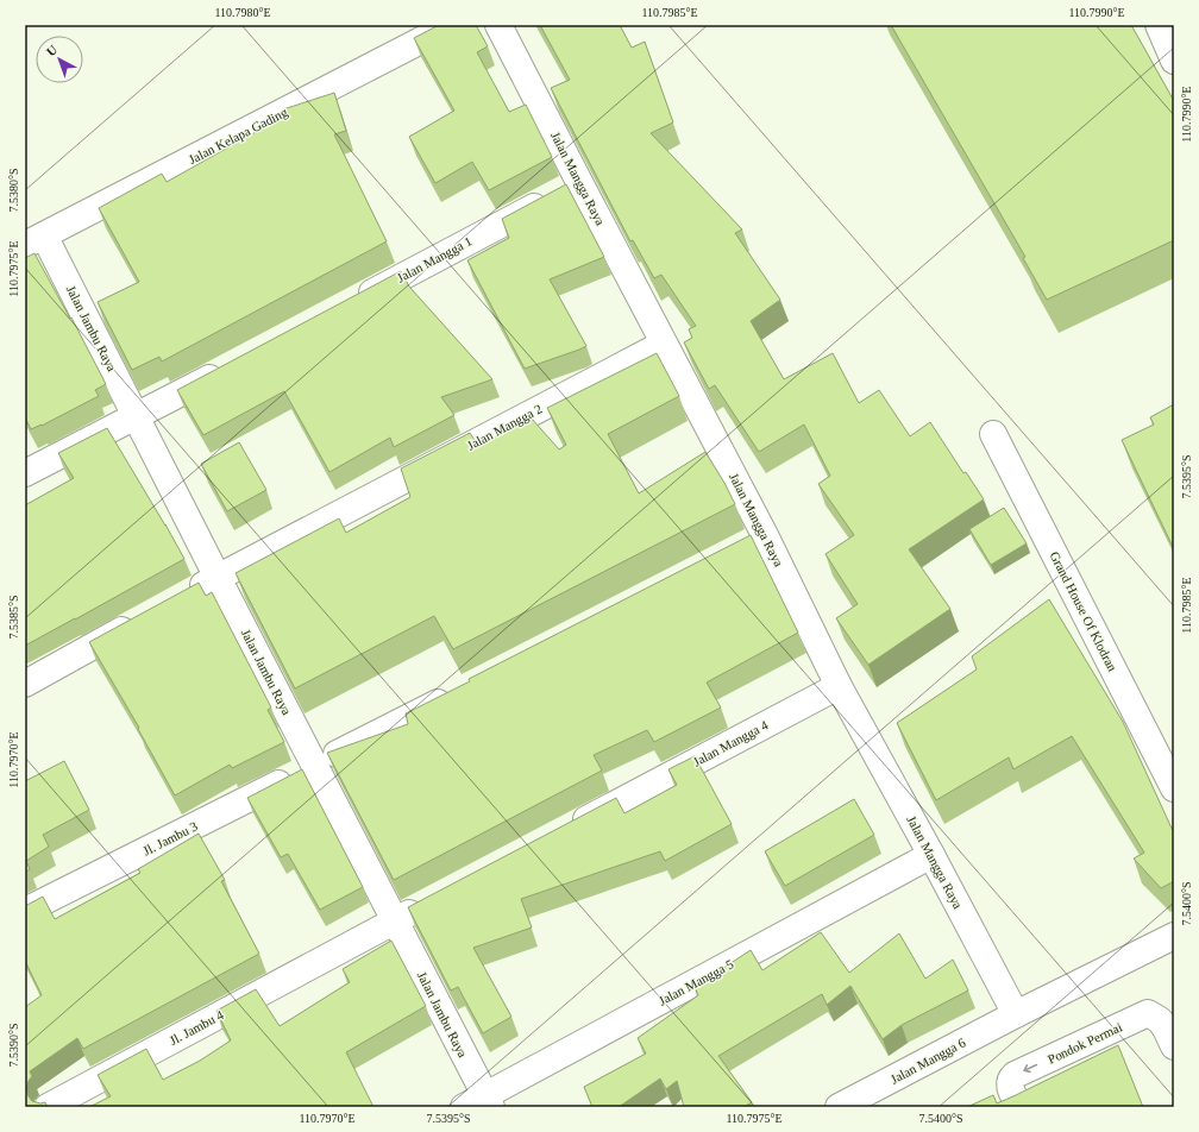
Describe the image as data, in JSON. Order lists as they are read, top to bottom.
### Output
{
  "streets": {
    "street": [
      "Jalan Kelapa Gading",
      "Jalan Mangga Raya",
      "Jalan Mangga 1",
      "Jalan Jambu Raya",
      "Jalan Mangga 2",
      "Grand House Of Klodran",
      "Jalan Mangga 4",
      "Jl. Jambu 3",
      "Jalan Mangga 5",
      "Jl. Jambu 4",
      "Pondok Permai",
      "Jalan Mangga 6"
    ]
  },
  "crossings": [
    ["Jalan Kelapa Gading", "Jalan Jambu Raya"],
    ["Jalan Mangga Raya", "Jalan Mangga 1"],
    ["Jalan Mangga Raya", "Jalan Mangga 2"],
    ["Jalan Mangga Raya", "Jalan Mangga 4"],
    ["Jalan Mangga Raya", "Jalan Mangga 5"],
    ["Jalan Mangga Raya", "Jalan Mangga 6"],
    ["Jalan Jambu Raya", "Jalan Mangga 2"],
    ["Jalan Jambu Raya", "Jl. Jambu 3"],
    ["Jalan Jambu Raya", "Jalan Mangga 5"],
    ["Jalan Jambu Raya", "Jl. Jambu 4"]
  ],
  "north": "top left",
  "coordinates": [
    "110.7980°E",
    "110.7985°E",
    "110.7990°E",
    "7.5380°S",
    "110.7975°E",
    "7.5395°S",
    "7.5385°S",
    "110.7970°E",
    "7.5400°S",
    "7.5390°S"
  ]
}
